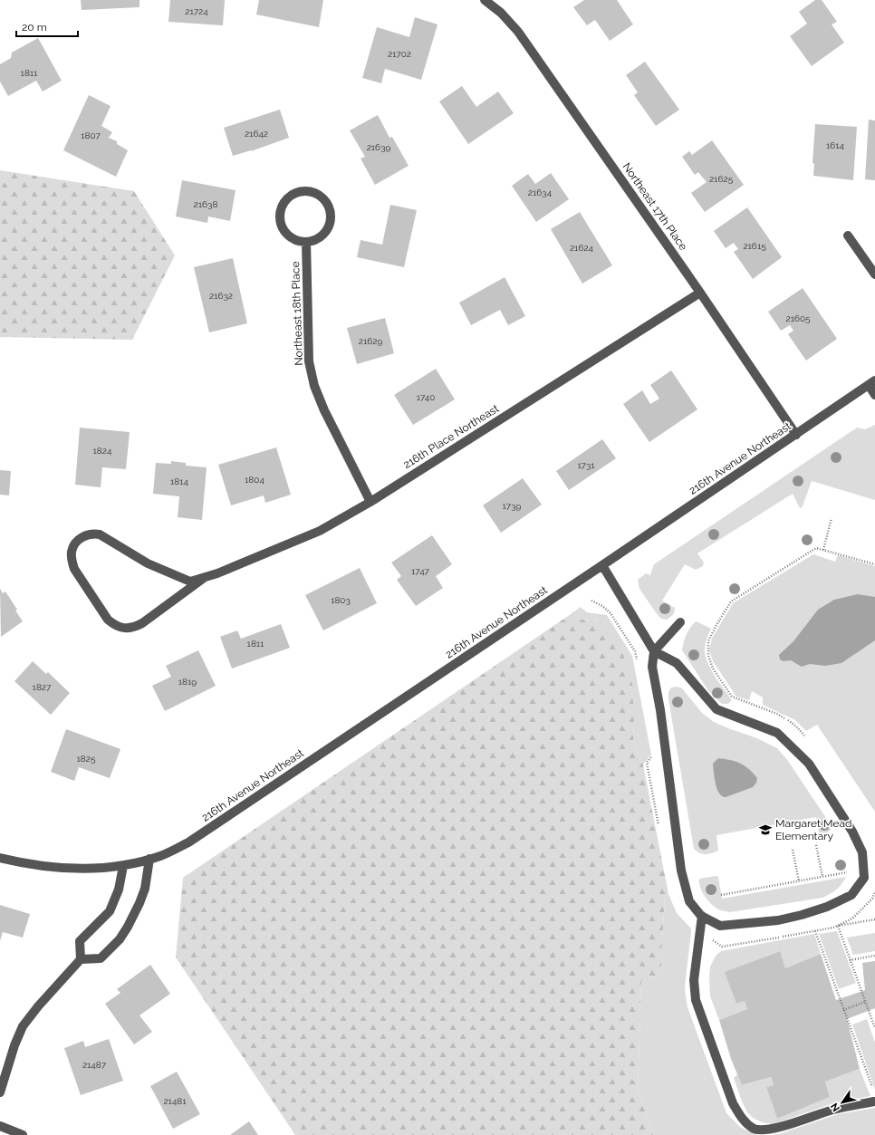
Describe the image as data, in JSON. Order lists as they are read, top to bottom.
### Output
{
  "streets": {
    "street": [
      "Northeast 17th Place",
      "Northeast 18th Place",
      "216th Place Northeast",
      "216th Avenue Northeast"
    ]
  },
  "crossings": [
    ["Northeast 17th Place", "216th Place Northeast"],
    ["Northeast 17th Place", "216th Avenue Northeast"],
    ["Northeast 18th Place", "216th Place Northeast"]
  ],
  "places": {
    "school or university": ["Margaret Mead Elementary"]
  },
  "house_numbers": [
    "21724",
    "21702",
    "1811",
    "21642",
    "1807",
    "1614",
    "21639",
    "21625",
    "21634",
    "21638",
    "21615",
    "21624",
    "21632",
    "21605",
    "21629",
    "1740",
    "1824",
    "1731",
    "1804",
    "1814",
    "1739",
    "1747",
    "1803",
    "1811",
    "1819",
    "1827",
    "1825",
    "21487",
    "21481"
  ],
  "scale_bar": "20 m",
  "north": "bottom left"
}
